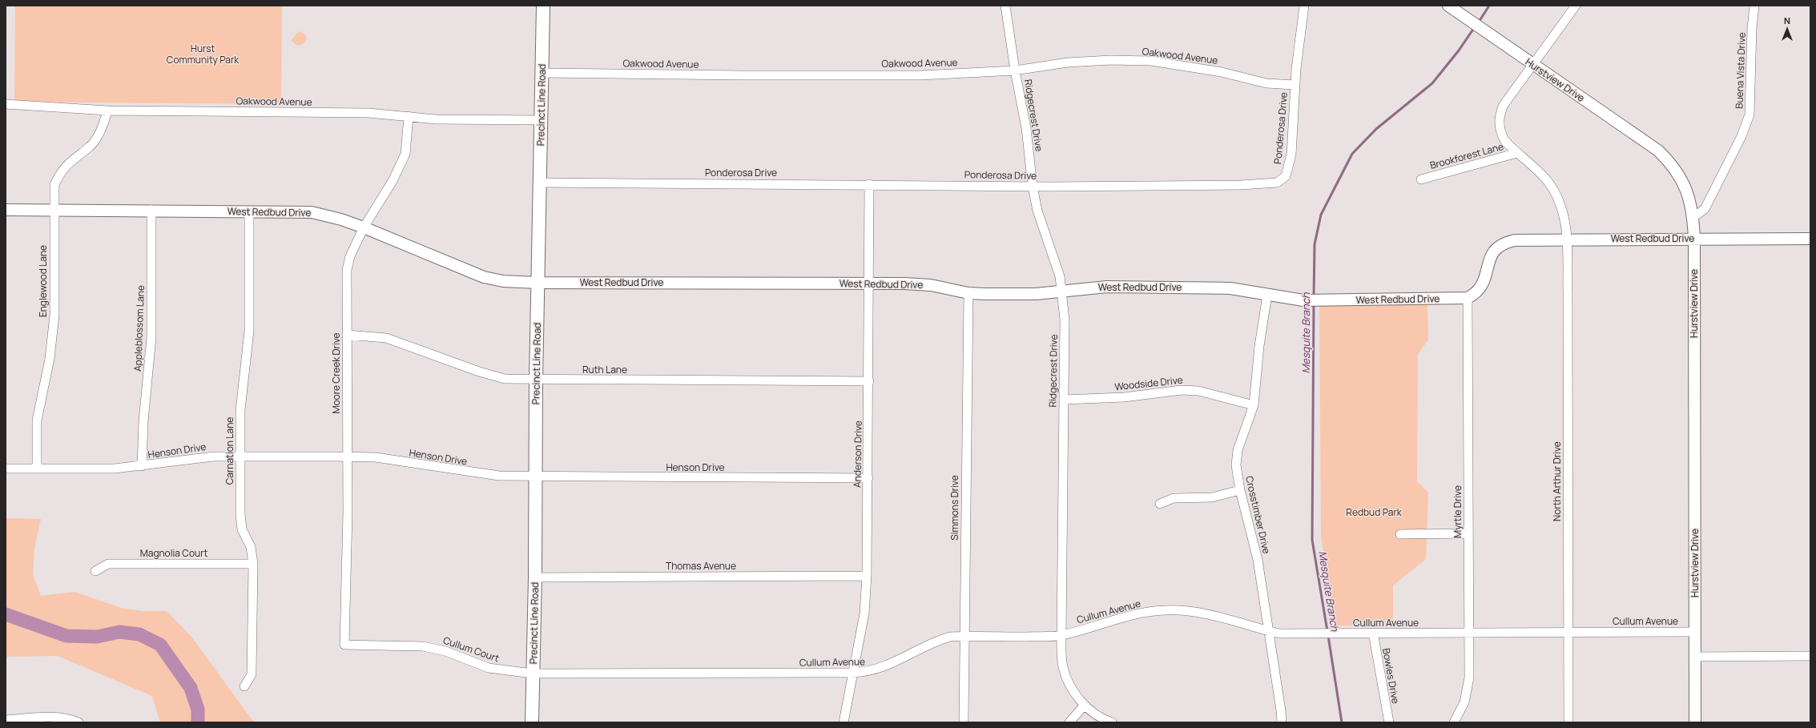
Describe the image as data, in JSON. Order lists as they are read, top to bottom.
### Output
{
  "streets": {
    "main road": ["Precinct Line Road"],
    "street": [
      "Oakwood Avenue",
      "Buena Vista Drive",
      "Hurstview Drive",
      "Ridgecrest Drive",
      "Ponderosa Drive",
      "Brookforest Lane",
      "West Redbud Drive",
      "Englewood Lane",
      "Appleblossom Lane",
      "Ruth Lane",
      "Moore Creek Drive",
      "Woodside Drive",
      "Henson Drive",
      "Carnation Lane",
      "Anderson Drive",
      "North Arthur Drive",
      "Simmons Drive",
      "Myrtle Drive",
      "Crosstimber Drive",
      "Magnolia Court",
      "Thomas Avenue",
      "Cullum Avenue",
      "Cullum Court",
      "Bowles Drive"
    ]
  },
  "crossings": [
    ["Oakwood Avenue", "Precinct Line Road"],
    ["Oakwood Avenue", "Ridgecrest Drive"],
    ["Oakwood Avenue", "Ponderosa Drive"],
    ["Oakwood Avenue", "Englewood Lane"],
    ["Oakwood Avenue", "Moore Creek Drive"],
    ["Buena Vista Drive", "Hurstview Drive"],
    ["Hurstview Drive", "West Redbud Drive"],
    ["Hurstview Drive", "North Arthur Drive"],
    ["Hurstview Drive", "Cullum Avenue"],
    ["Precinct Line Road", "Ponderosa Drive"],
    ["Precinct Line Road", "West Redbud Drive"],
    ["Precinct Line Road", "Ruth Lane"],
    ["Precinct Line Road", "Henson Drive"],
    ["Precinct Line Road", "Thomas Avenue"],
    ["Precinct Line Road", "Cullum Avenue"],
    ["Precinct Line Road", "Cullum Court"],
    ["Ridgecrest Drive", "Ponderosa Drive"],
    ["Ridgecrest Drive", "West Redbud Drive"],
    ["Ridgecrest Drive", "Woodside Drive"],
    ["Ridgecrest Drive", "Cullum Avenue"],
    ["Ponderosa Drive", "Anderson Drive"],
    ["Brookforest Lane", "North Arthur Drive"],
    ["West Redbud Drive", "Englewood Lane"],
    ["West Redbud Drive", "Appleblossom Lane"],
    ["West Redbud Drive", "Moore Creek Drive"],
    ["West Redbud Drive", "Carnation Lane"],
    ["West Redbud Drive", "Anderson Drive"],
    ["West Redbud Drive", "North Arthur Drive"],
    ["West Redbud Drive", "Simmons Drive"],
    ["West Redbud Drive", "Myrtle Drive"],
    ["West Redbud Drive", "Crosstimber Drive"],
    ["Englewood Lane", "Henson Drive"],
    ["Appleblossom Lane", "Henson Drive"],
    ["Ruth Lane", "Moore Creek Drive"],
    ["Ruth Lane", "Anderson Drive"],
    ["Moore Creek Drive", "Henson Drive"],
    ["Moore Creek Drive", "Cullum Court"],
    ["Woodside Drive", "Crosstimber Drive"],
    ["Henson Drive", "Carnation Lane"],
    ["Henson Drive", "Anderson Drive"],
    ["Carnation Lane", "Magnolia Court"],
    ["Anderson Drive", "Thomas Avenue"],
    ["Anderson Drive", "Cullum Avenue"],
    ["North Arthur Drive", "Cullum Avenue"],
    ["Simmons Drive", "Cullum Avenue"],
    ["Myrtle Drive", "Cullum Avenue"],
    ["Crosstimber Drive", "Cullum Avenue"],
    ["Cullum Avenue", "Cullum Court"],
    ["Cullum Avenue", "Bowles Drive"]
  ],
  "water": ["Mesquite Branch"],
  "parks": ["Hurst Community Park", "Redbud Park"],
  "north": "top"
}
